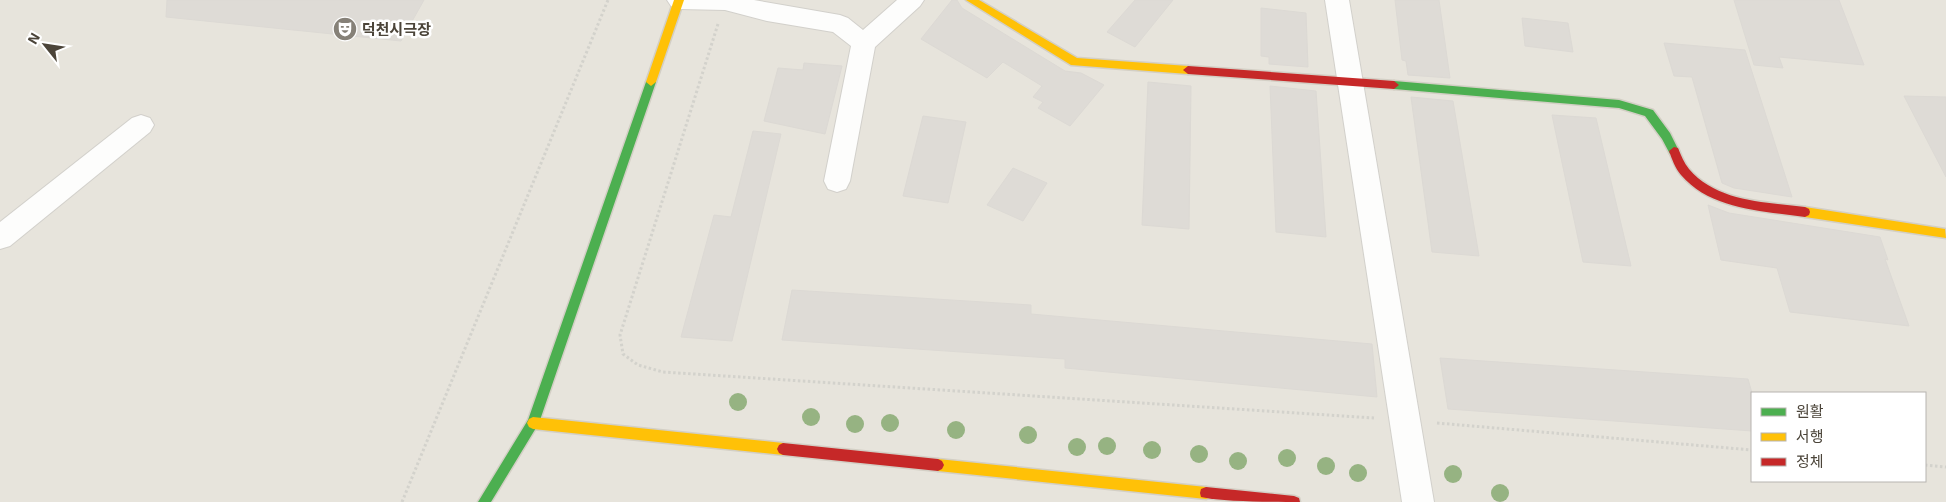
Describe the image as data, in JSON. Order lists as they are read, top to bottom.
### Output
{
  "places": {
    "theatre": ["덕천시극장"]
  },
  "legend": ["원활", "서행", "정체"],
  "north": "top left"
}
